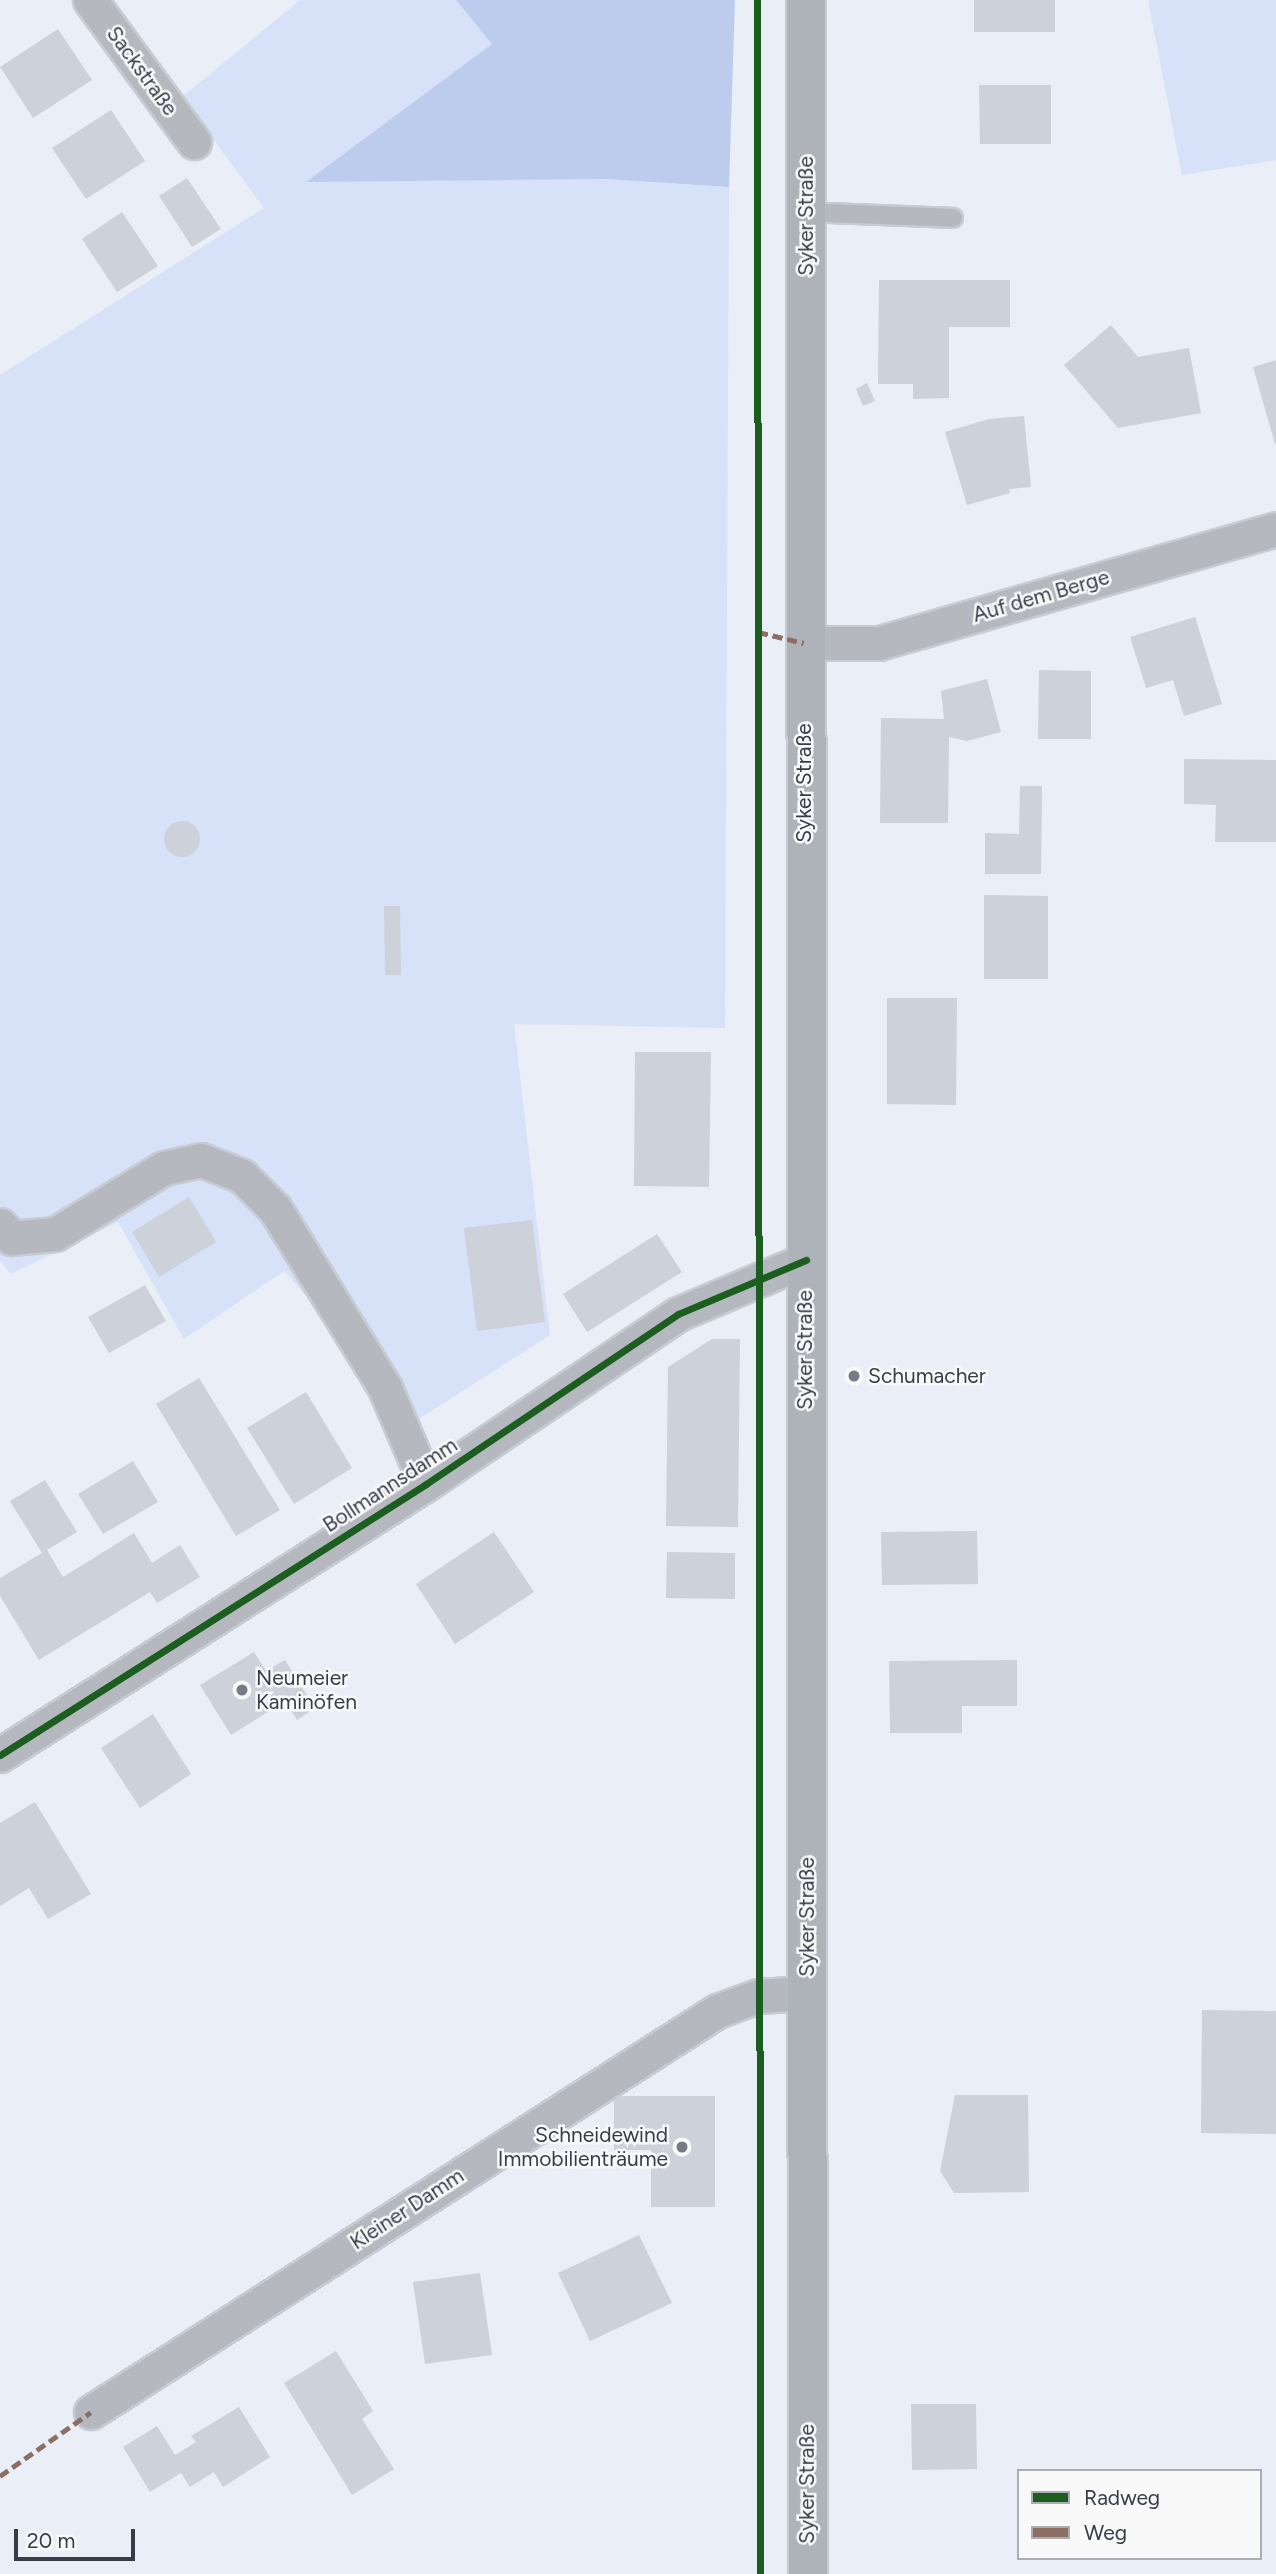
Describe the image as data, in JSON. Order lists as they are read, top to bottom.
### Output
{
  "streets": {
    "main road": ["Syker Straße"],
    "street": [
      "Sackstraße",
      "Auf dem Berge",
      "Bollmannsdamm",
      "Kleiner Damm"
    ]
  },
  "crossings": [
    ["Syker Straße", "Auf dem Berge"],
    ["Syker Straße", "Bollmannsdamm"],
    ["Syker Straße", "Kleiner Damm"]
  ],
  "places": ["Schumacher", "Neumeier Kaminöfen", "Schneidewind Immobilienträume"],
  "legend": ["Radweg", "Weg"],
  "scale_bar": "20 m"
}
